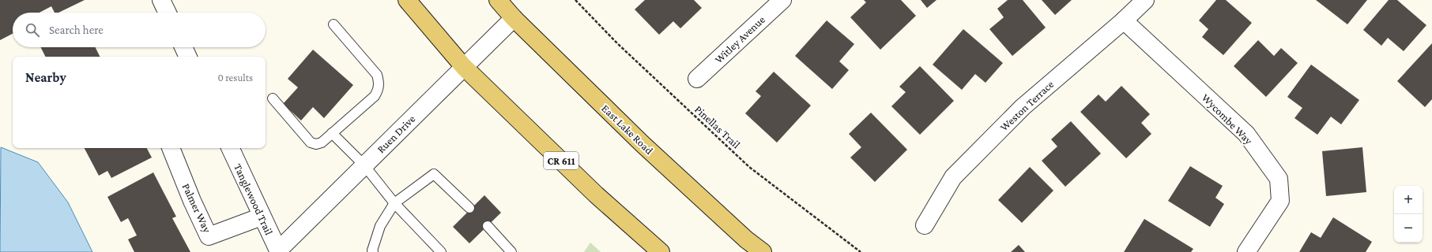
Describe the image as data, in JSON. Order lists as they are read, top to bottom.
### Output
{
  "streets": {
    "main road": ["East Lake Road", "CR 611"],
    "street": [
      "Witley Avenue",
      "Weston Terrace",
      "Wycombe Way",
      "Ruen Drive",
      "Tanglewood Trail",
      "Palmer Way"
    ],
    "path": ["Pinellas Trail"]
  },
  "crossings": [
    ["Weston Terrace", "Wycombe Way"],
    ["East Lake Road", "Ruen Drive"],
    ["Ruen Drive", "CR 611"],
    ["Ruen Drive", "Tanglewood Trail"],
    ["Tanglewood Trail", "Palmer Way"]
  ],
  "page": {
    "search": "Search here",
    "heading": ["Nearby", "0 results"],
    "map_buttons": ["+", "−"]
  }
}
